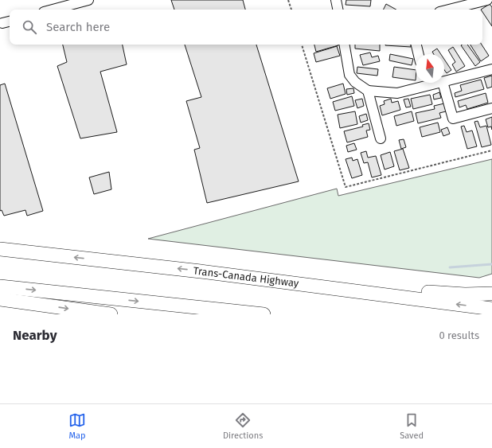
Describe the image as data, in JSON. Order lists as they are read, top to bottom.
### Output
{
  "streets": {
    "highway": ["Trans-Canada Highway"]
  },
  "north": "top",
  "page": {
    "search": "Search here",
    "heading": ["Nearby", "0 results"],
    "nav": ["Map", "Directions", "Saved"]
  }
}
